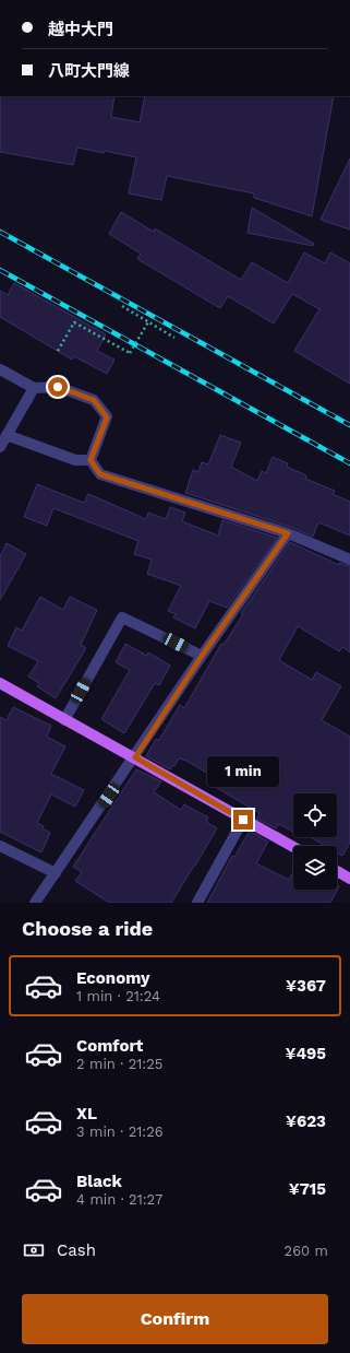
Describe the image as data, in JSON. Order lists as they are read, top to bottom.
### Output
{
  "page": {
    "banner": ["越中大門", "八町大門線"],
    "bubble": "1 min",
    "heading": "Choose a ride",
    "list": [
      {
        "name": "Economy",
        "note": "1 min · 21:24",
        "value": "¥367"
      },
      {
        "name": "Comfort",
        "note": "2 min · 21:25",
        "value": "¥495"
      },
      {
        "name": "XL",
        "note": "3 min · 21:26",
        "value": "¥623"
      },
      {
        "name": "Black",
        "note": "4 min · 21:27",
        "value": "¥715"
      }
    ],
    "pay": ["Cash", "260 m"],
    "buttons": "Confirm"
  }
}
